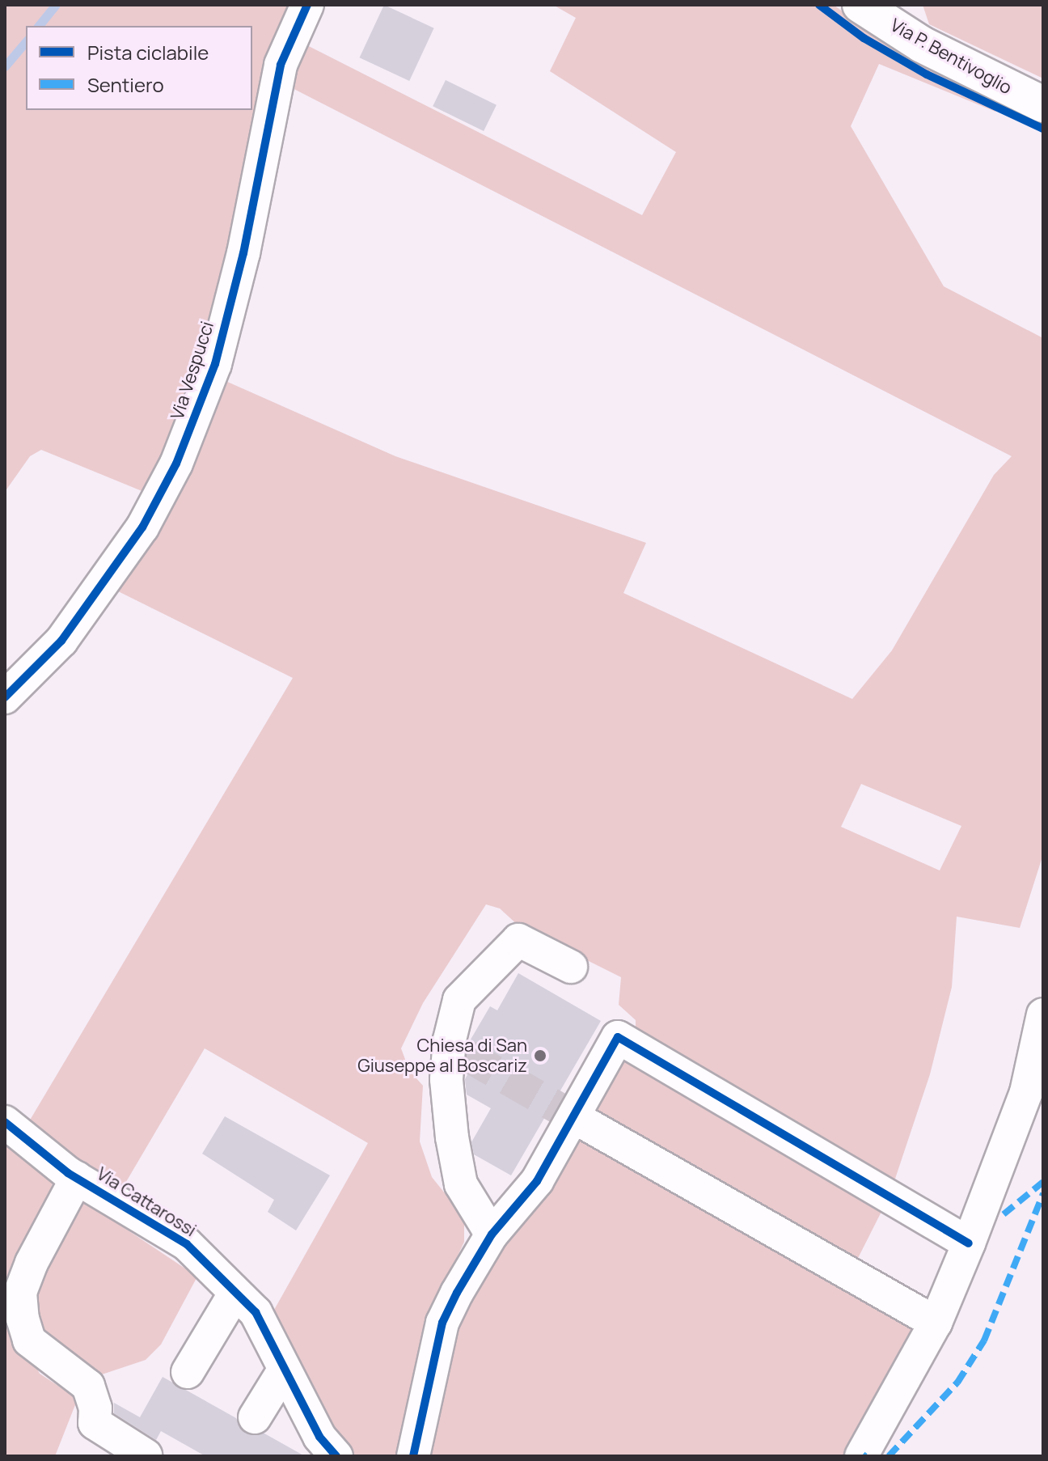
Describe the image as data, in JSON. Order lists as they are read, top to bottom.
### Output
{
  "streets": {
    "street": ["Via P. Bentivoglio", "Via Vespucci", "Via Cattarossi"]
  },
  "places": ["Chiesa di San Giuseppe al Boscariz"],
  "legend": ["Pista ciclabile", "Sentiero"]
}
